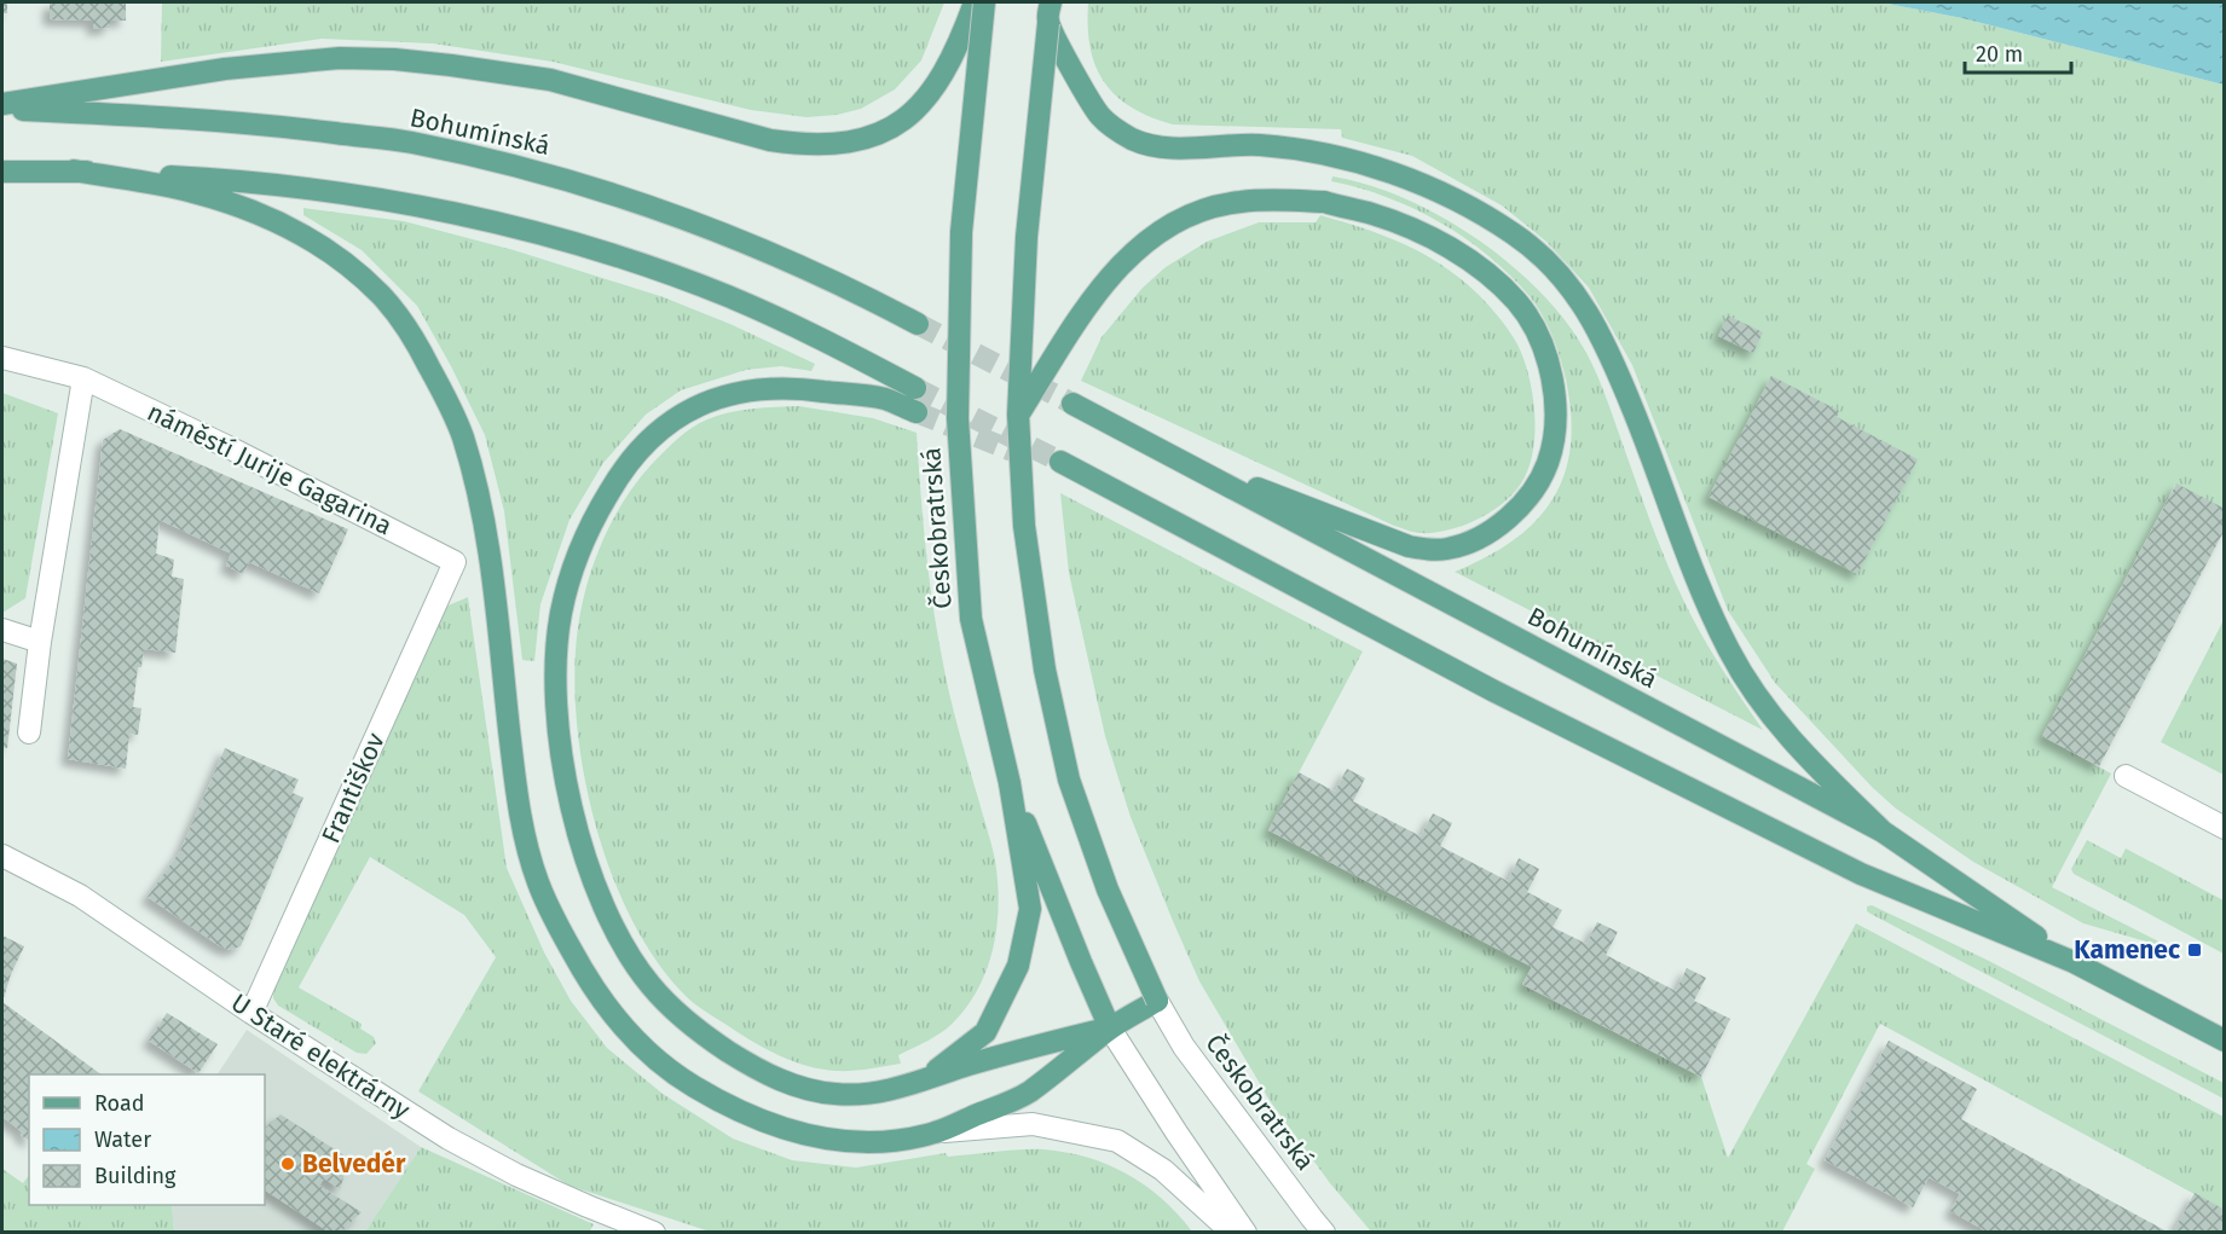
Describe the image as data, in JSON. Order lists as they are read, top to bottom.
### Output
{
  "streets": {
    "main road": ["Bohumínská", "Českobratrská"],
    "street": ["náměstí Jurije Gagarina", "Františkov", "U Staré elektrárny"]
  },
  "crossings": [
    ["náměstí Jurije Gagarina", "Františkov"],
    ["Františkov", "U Staré elektrárny"]
  ],
  "places": {
    "transit": ["Kamenec"],
    "other": ["Belvedér"]
  },
  "legend": ["Road", "Water", "Building"],
  "scale_bar": "20 m"
}
